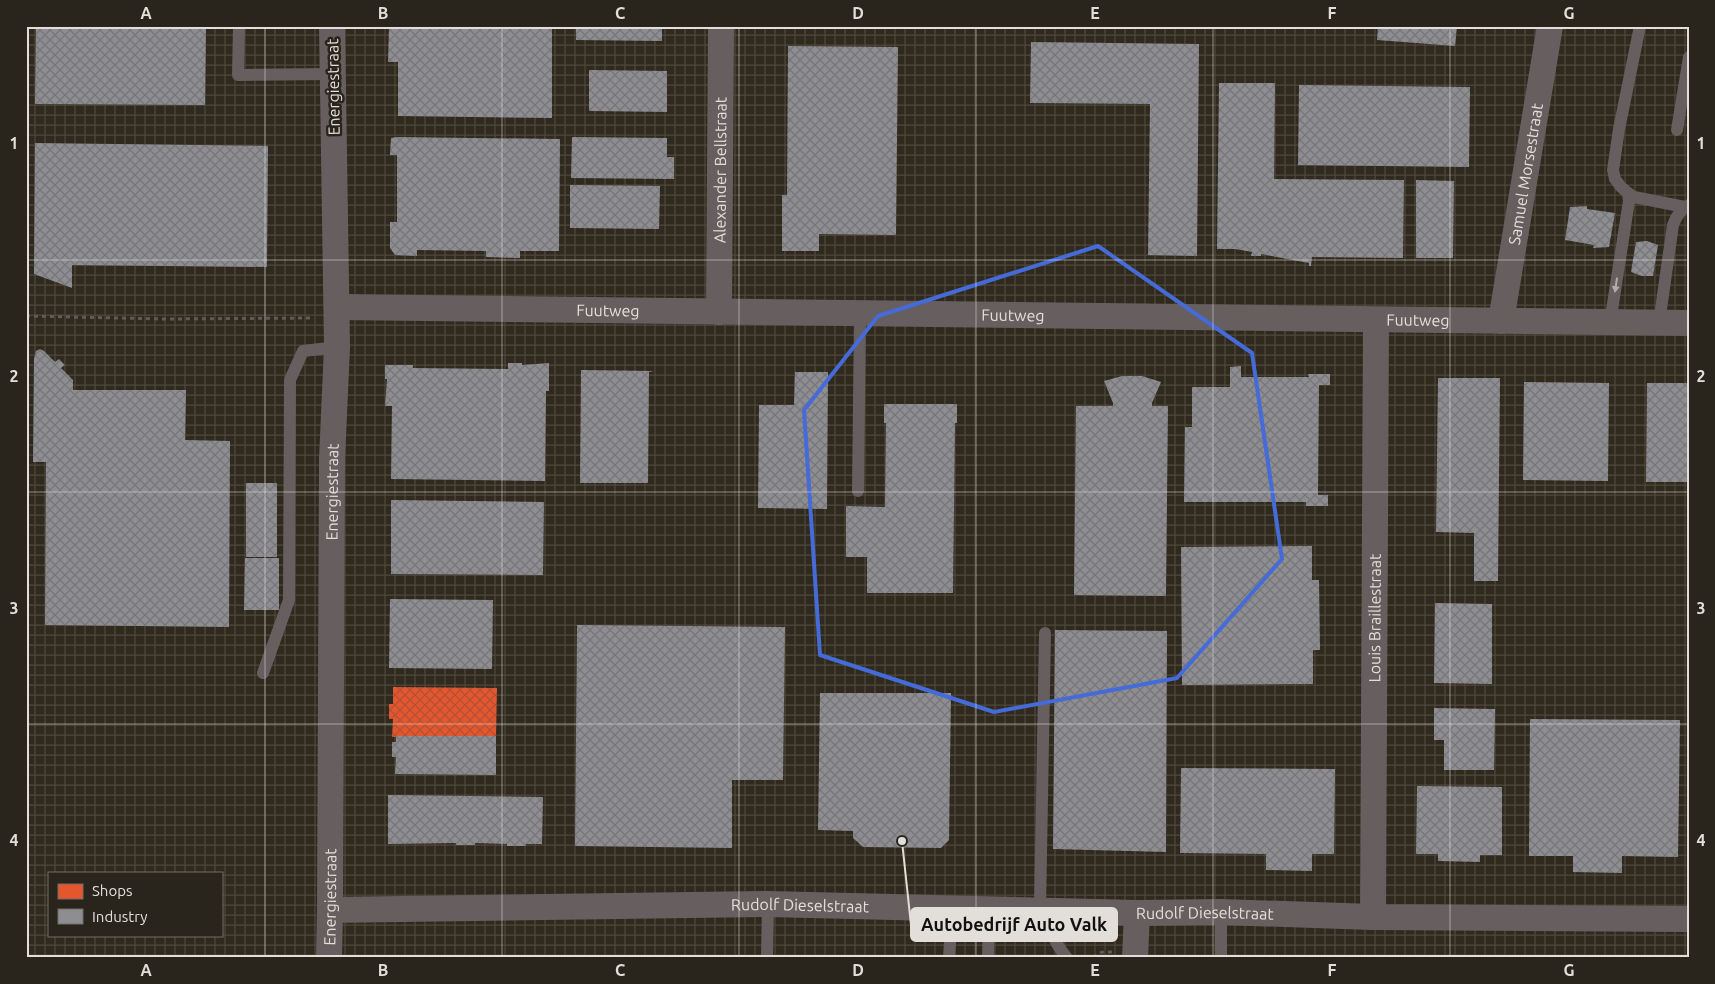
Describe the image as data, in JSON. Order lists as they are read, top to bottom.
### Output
{
  "streets": {
    "street": [
      "Energiestraat",
      "Alexander Bellstraat",
      "Samuel Morsestraat",
      "Fuutweg",
      "Louis Braillestraat",
      "Rudolf Dieselstraat"
    ]
  },
  "crossings": [
    ["Energiestraat", "Fuutweg"],
    ["Energiestraat", "Rudolf Dieselstraat"],
    ["Alexander Bellstraat", "Fuutweg"],
    ["Samuel Morsestraat", "Fuutweg"],
    ["Fuutweg", "Louis Braillestraat"],
    ["Louis Braillestraat", "Rudolf Dieselstraat"]
  ],
  "places": ["Autobedrijf Auto Valk"],
  "legend": ["Shops", "Industry"],
  "grid": {
    "columns": [
      "A",
      "B",
      "C",
      "D",
      "E",
      "F",
      "G"
    ],
    "rows": [
      "1",
      "2",
      "3",
      "4"
    ]
  }
}
